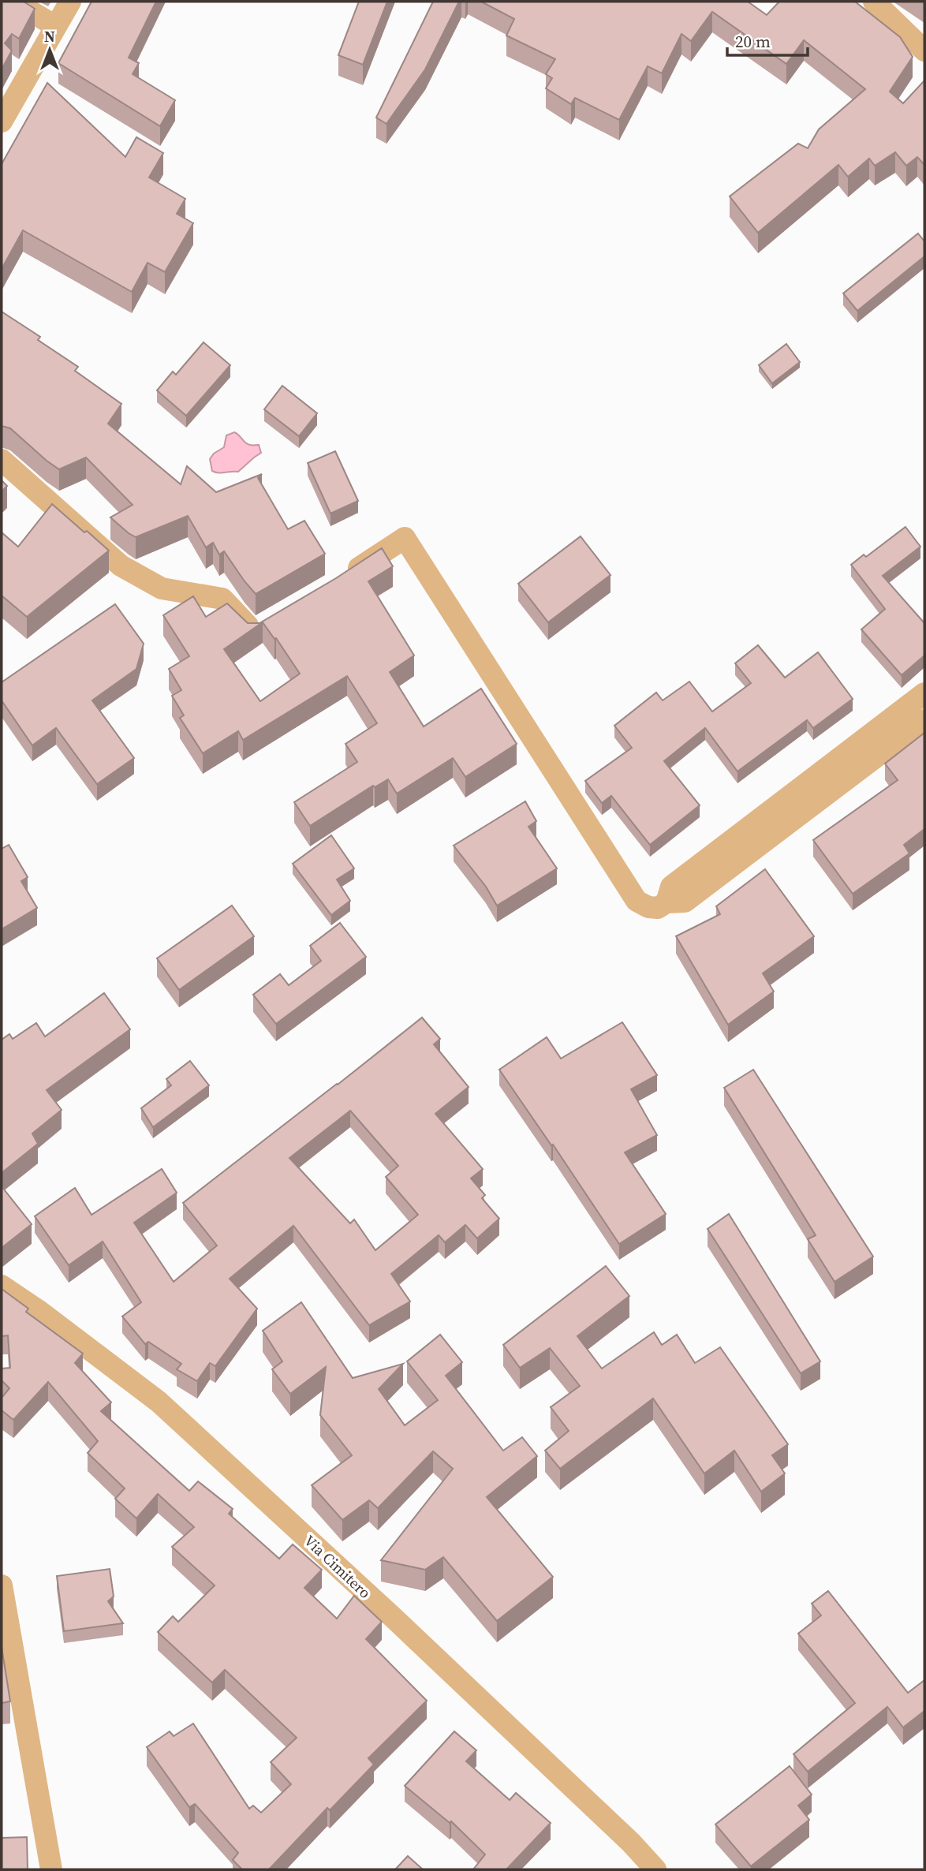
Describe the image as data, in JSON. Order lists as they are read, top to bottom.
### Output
{
  "streets": {
    "street": ["Via Cimitero"]
  },
  "scale_bar": "20 m",
  "north": "top"
}
